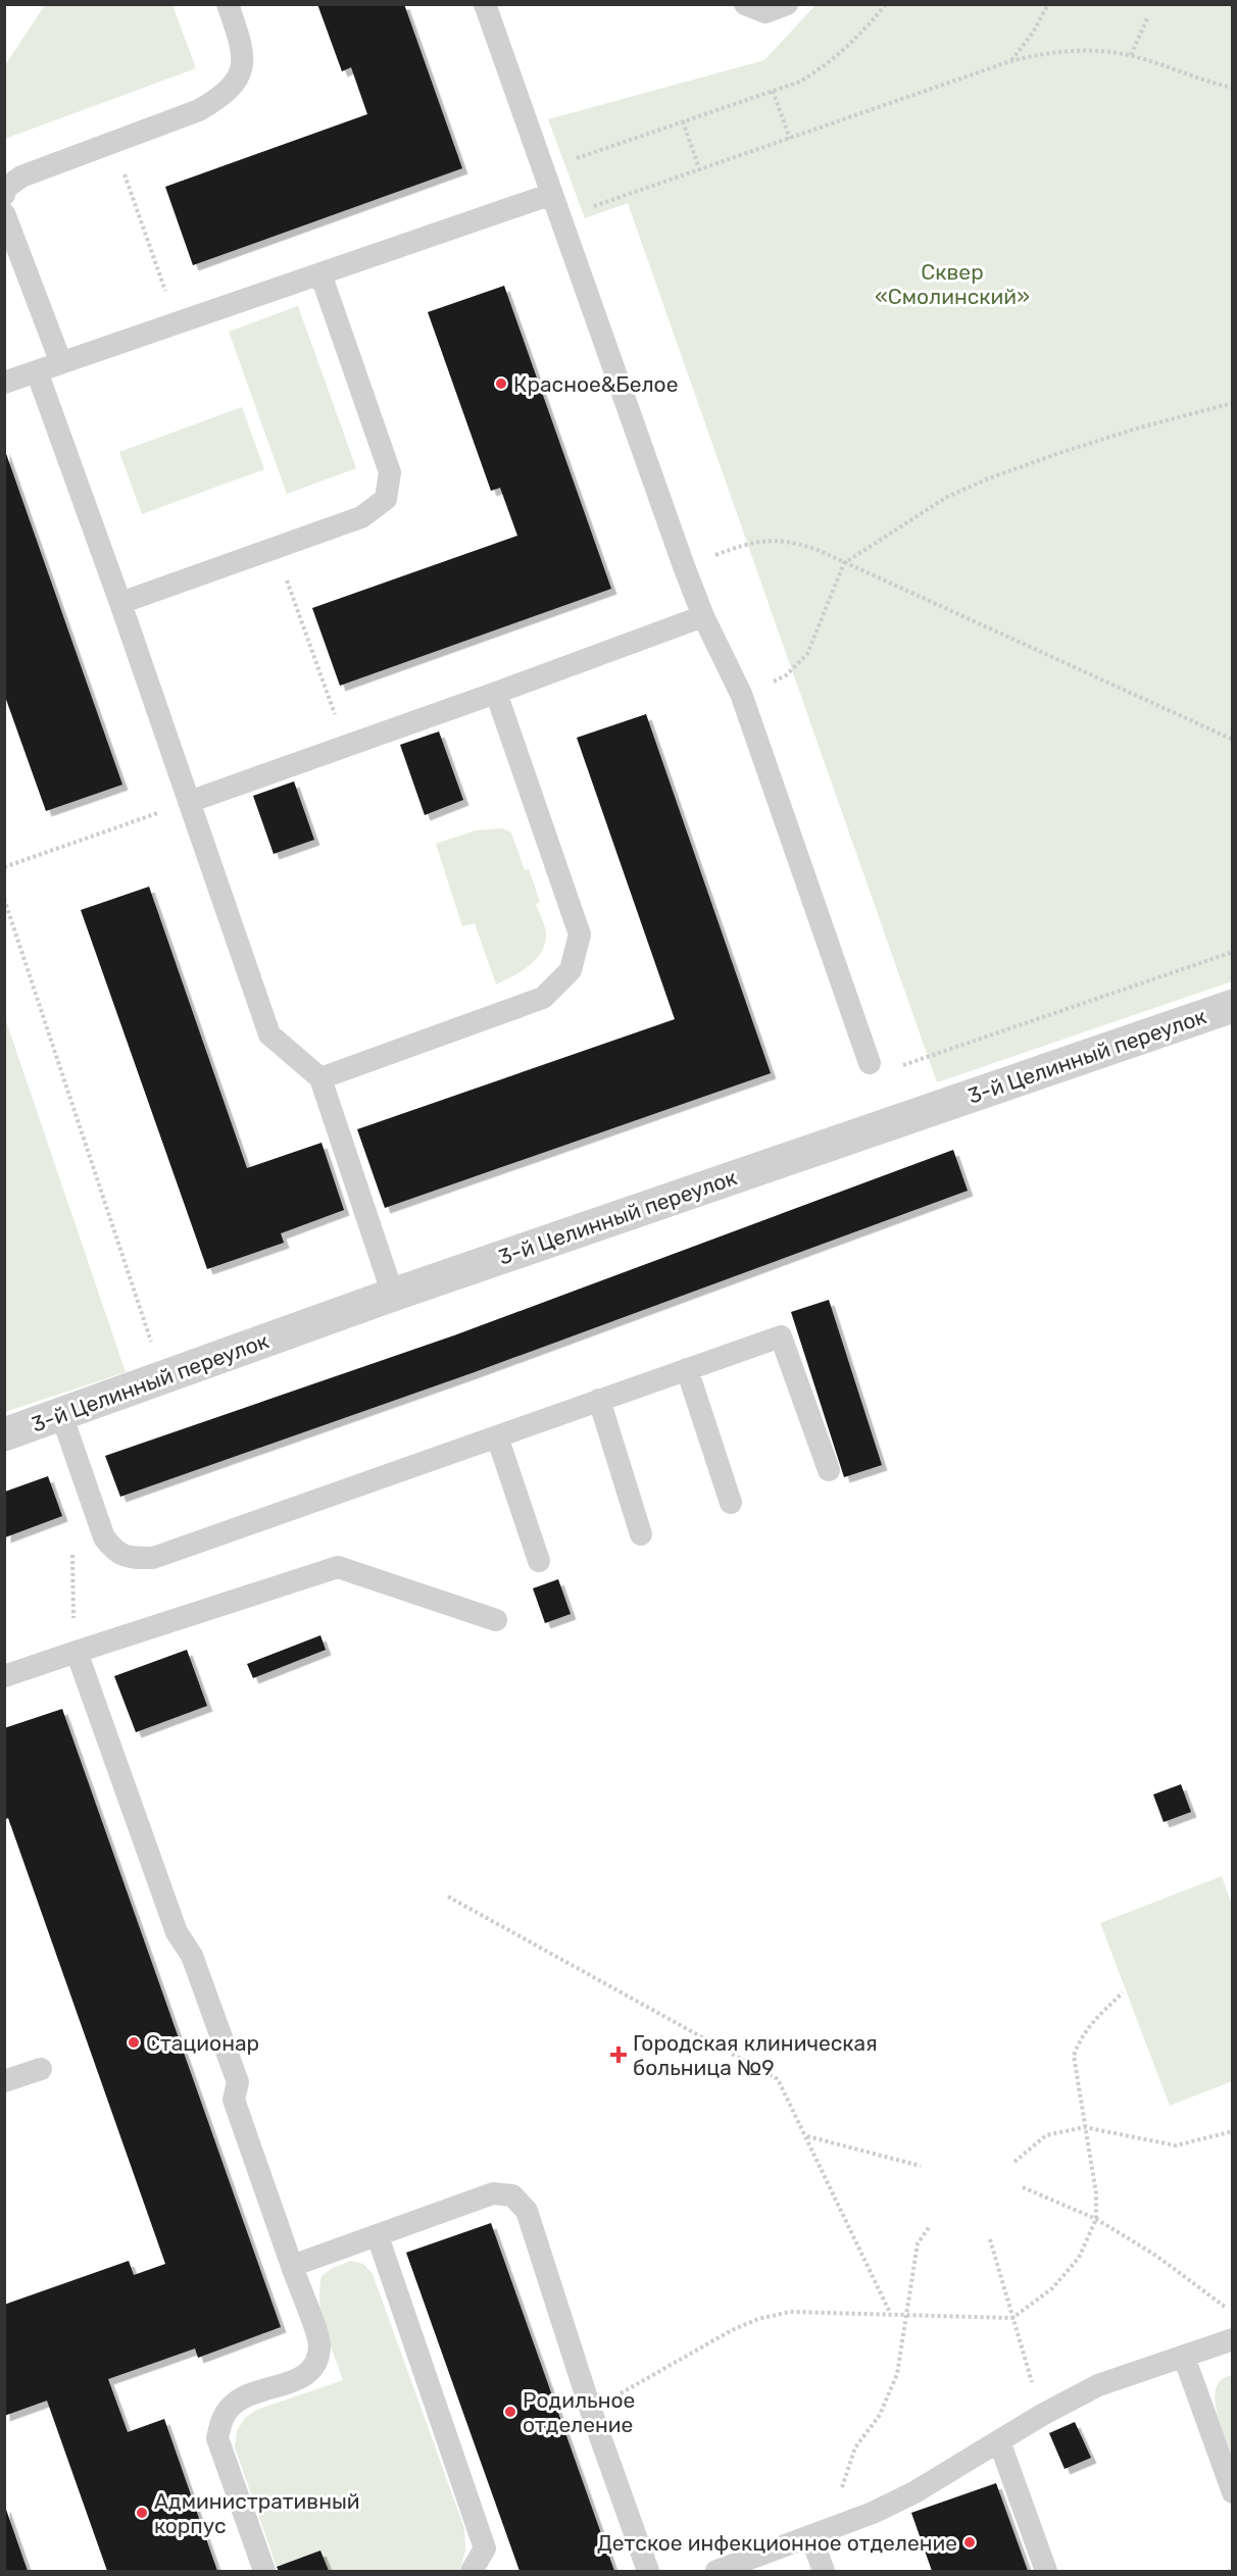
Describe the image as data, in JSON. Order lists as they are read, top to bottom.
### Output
{
  "streets": {
    "street": ["3-й Целинный переулок"]
  },
  "parks": ["Сквер «Смолинский»"],
  "places": {
    "other": [
      "Красное&Белое",
      "Стационар",
      "Родильное отделение",
      "Административный корпус",
      "Детское инфекционное отделение"
    ],
    "health": ["Городская клиническая больница №9"]
  }
}
